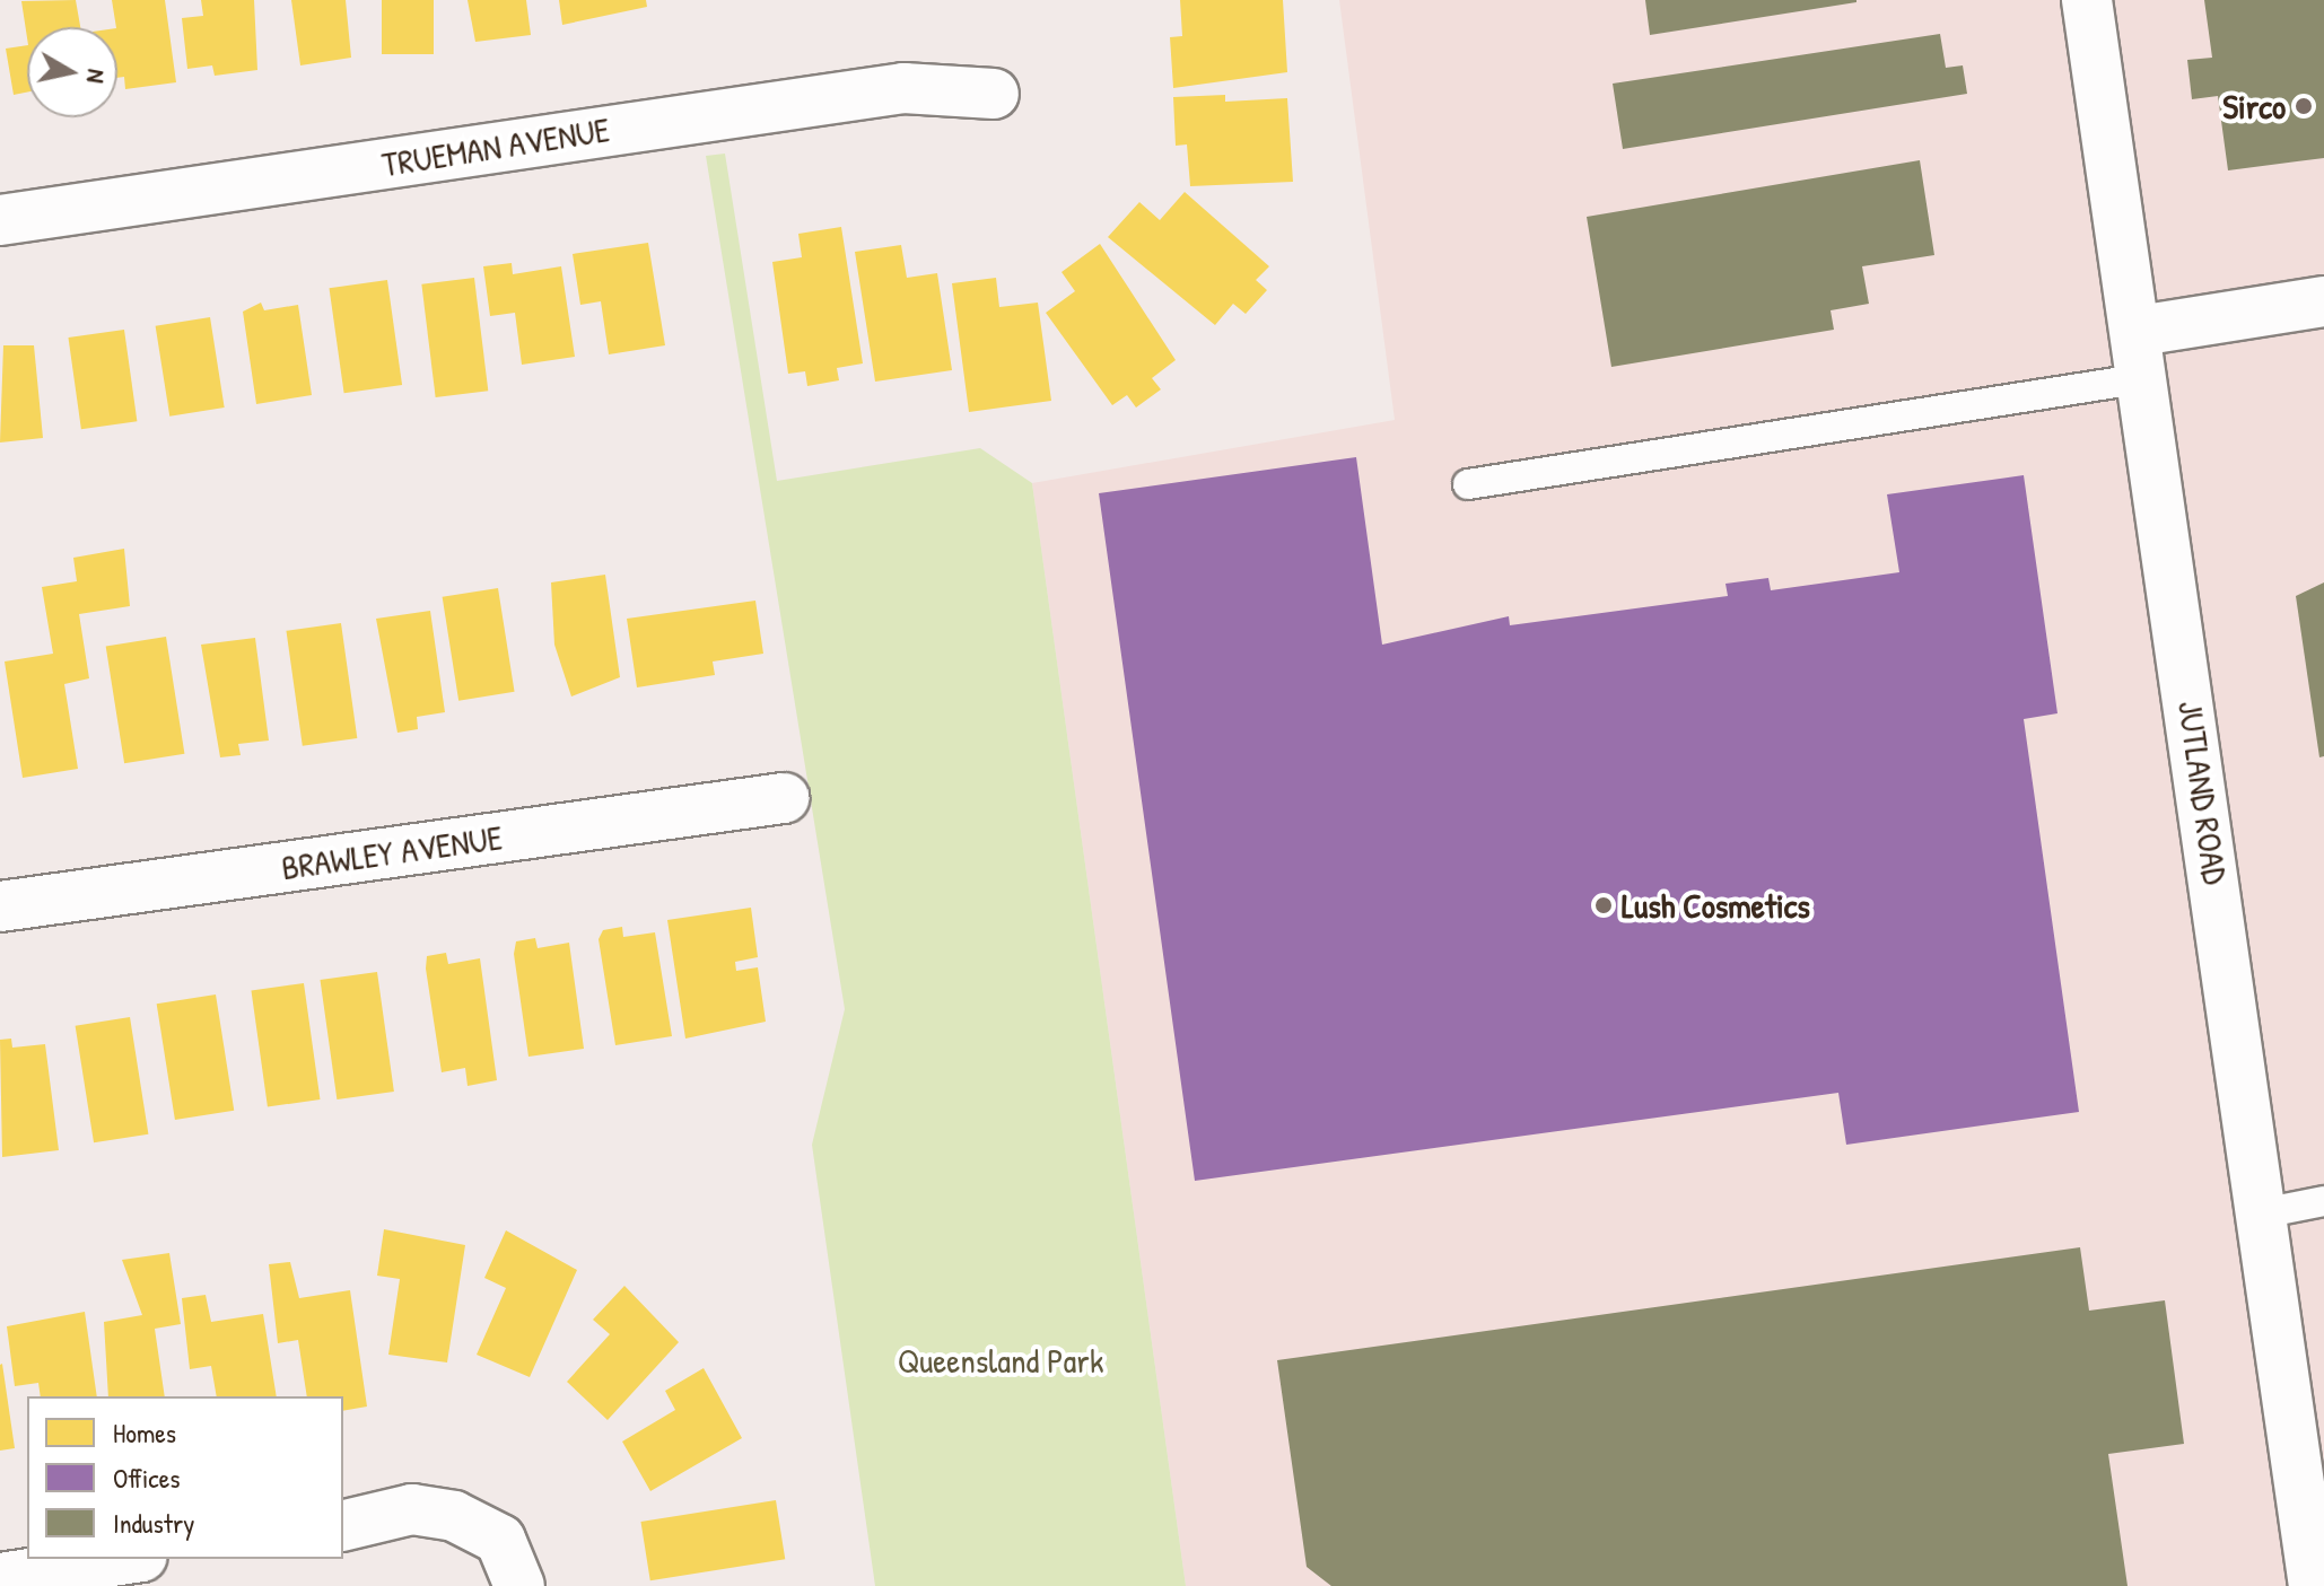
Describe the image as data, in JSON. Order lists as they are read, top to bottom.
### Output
{
  "streets": {
    "street": ["TRUEMAN AVENUE", "JUTLAND ROAD", "BRAWLEY AVENUE"]
  },
  "parks": ["Queensland Park"],
  "places": ["Sirco", "Lush Cosmetics"],
  "legend": ["Homes", "Offices", "Industry"],
  "north": "right"
}
